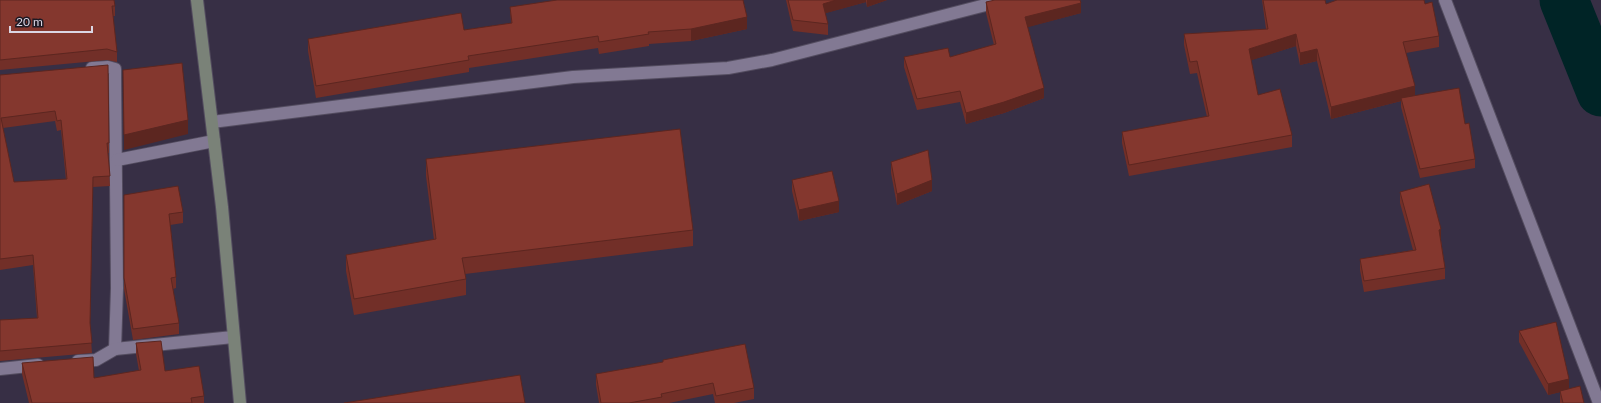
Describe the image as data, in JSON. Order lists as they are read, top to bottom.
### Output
{
  "scale_bar": "20 m"
}
